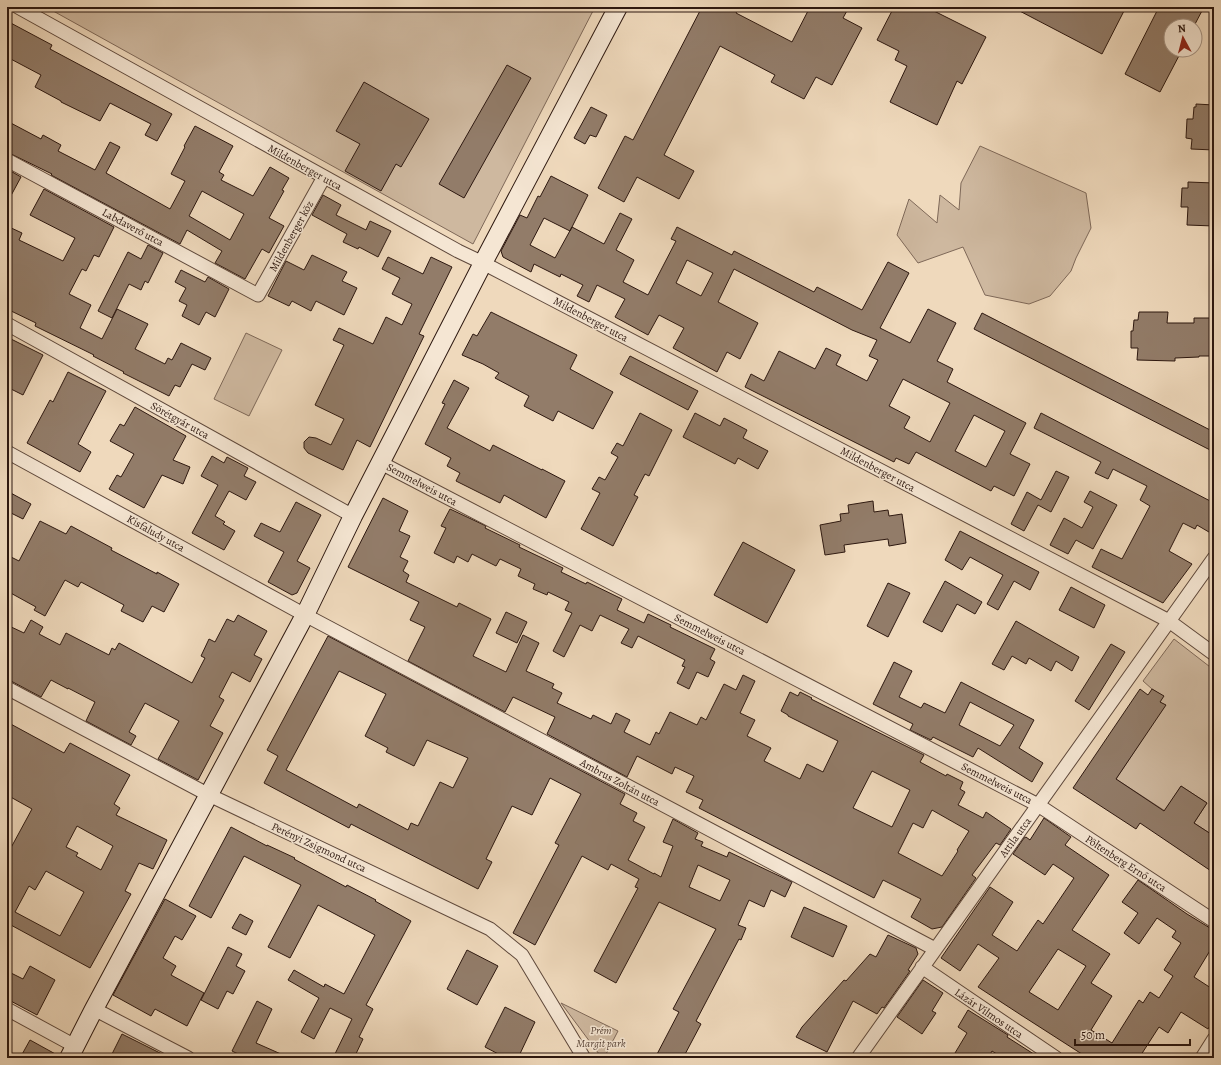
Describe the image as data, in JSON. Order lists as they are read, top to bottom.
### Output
{
  "streets": {
    "street": [
      "Mildenberger utca",
      "Labdaverő utca",
      "Mildenberger köz",
      "Sörétgyár utca",
      "Semmelweis utca",
      "Kisfaludy utca",
      "Ambrus Zoltán utca",
      "Attila utca",
      "Perényi Zsigmond utca",
      "Pöltenberg Ernő utca",
      "Lázár Vilmos utca"
    ]
  },
  "crossings": [
    ["Mildenberger utca", "Mildenberger köz"],
    ["Mildenberger utca", "Attila utca"],
    ["Labdaverő utca", "Mildenberger köz"],
    ["Semmelweis utca", "Attila utca"],
    ["Semmelweis utca", "Pöltenberg Ernő utca"],
    ["Kisfaludy utca", "Ambrus Zoltán utca"],
    ["Ambrus Zoltán utca", "Attila utca"],
    ["Attila utca", "Pöltenberg Ernő utca"],
    ["Attila utca", "Lázár Vilmos utca"]
  ],
  "parks": ["Prém Margit park"],
  "scale_bar": "50 m",
  "north": "top"
}
